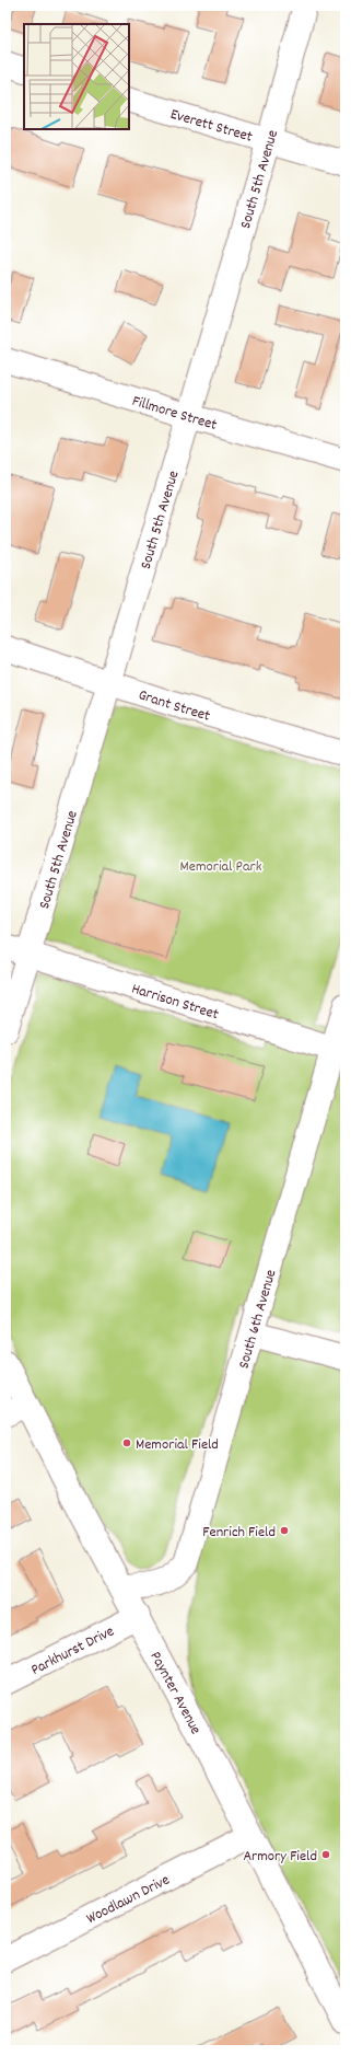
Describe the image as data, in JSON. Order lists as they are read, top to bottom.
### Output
{
  "streets": {
    "street": [
      "Everett Street",
      "South 5th Avenue",
      "Fillmore Street",
      "Grant Street",
      "Harrison Street",
      "South 6th Avenue",
      "Parkhurst Drive",
      "Paynter Avenue",
      "Woodlawn Drive"
    ]
  },
  "crossings": [
    ["Everett Street", "South 5th Avenue"],
    ["South 5th Avenue", "Fillmore Street"],
    ["South 5th Avenue", "Grant Street"],
    ["South 5th Avenue", "Harrison Street"],
    ["Harrison Street", "South 6th Avenue"],
    ["South 6th Avenue", "Paynter Avenue"],
    ["Parkhurst Drive", "Paynter Avenue"],
    ["Paynter Avenue", "Woodlawn Drive"]
  ],
  "parks": ["Memorial Park"],
  "places": ["Memorial Field", "Fenrich Field", "Armory Field"]
}
